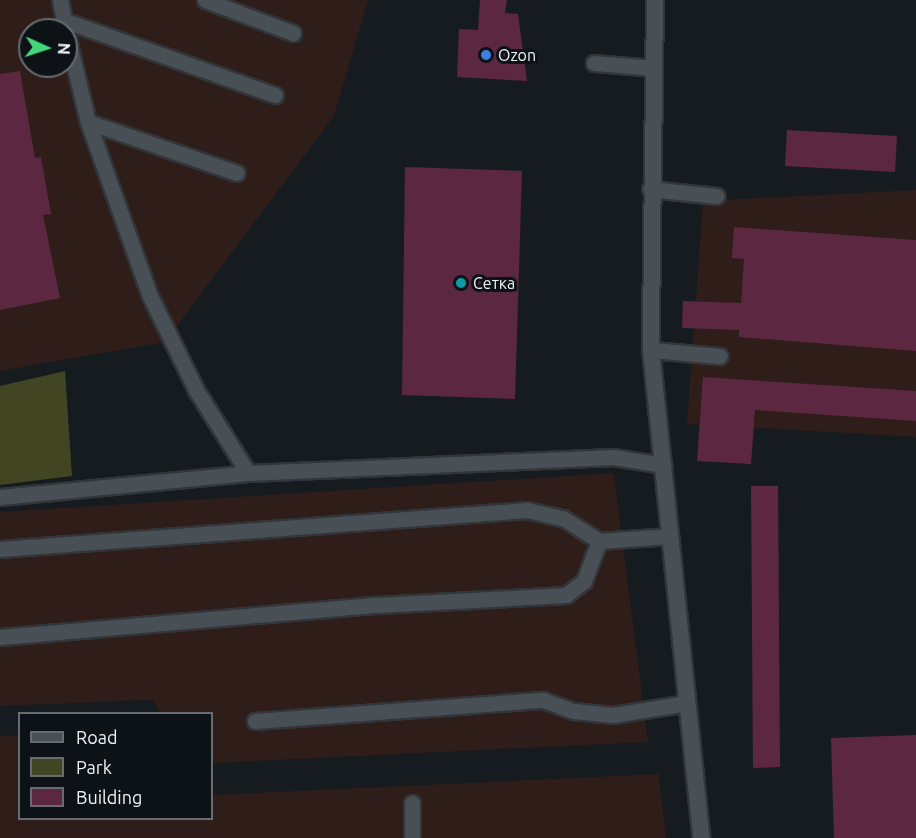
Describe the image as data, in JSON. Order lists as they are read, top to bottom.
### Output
{
  "places": ["Ozon", "Сетка"],
  "legend": ["Road", "Park", "Building"],
  "north": "right"
}
